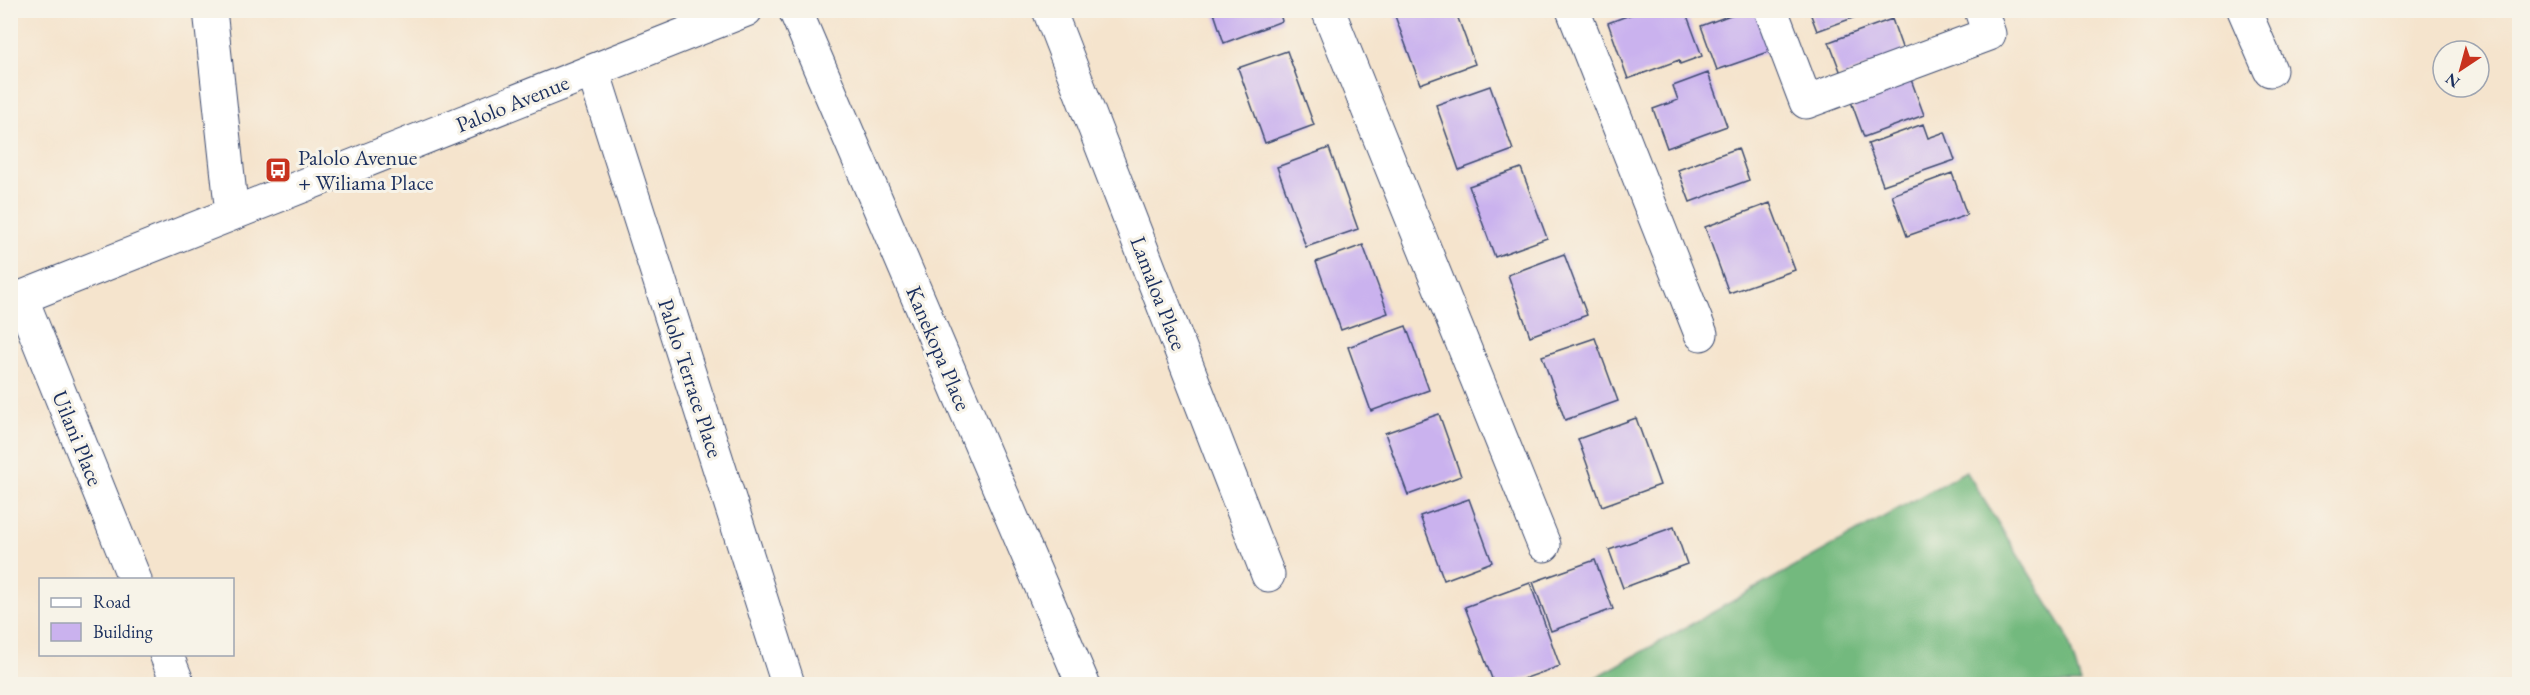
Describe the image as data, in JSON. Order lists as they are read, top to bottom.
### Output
{
  "streets": {
    "street": [
      "Palolo Avenue",
      "Lamaloa Place",
      "Kanekopa Place",
      "Palolo Terrace Place",
      "Uilani Place"
    ]
  },
  "crossings": [
    ["Palolo Avenue", "Palolo Terrace Place"],
    ["Palolo Avenue", "Uilani Place"]
  ],
  "places": {
    "bus stop": ["Palolo Avenue + Wiliama Place"]
  },
  "legend": ["Road", "Building"],
  "north": "bottom left"
}
